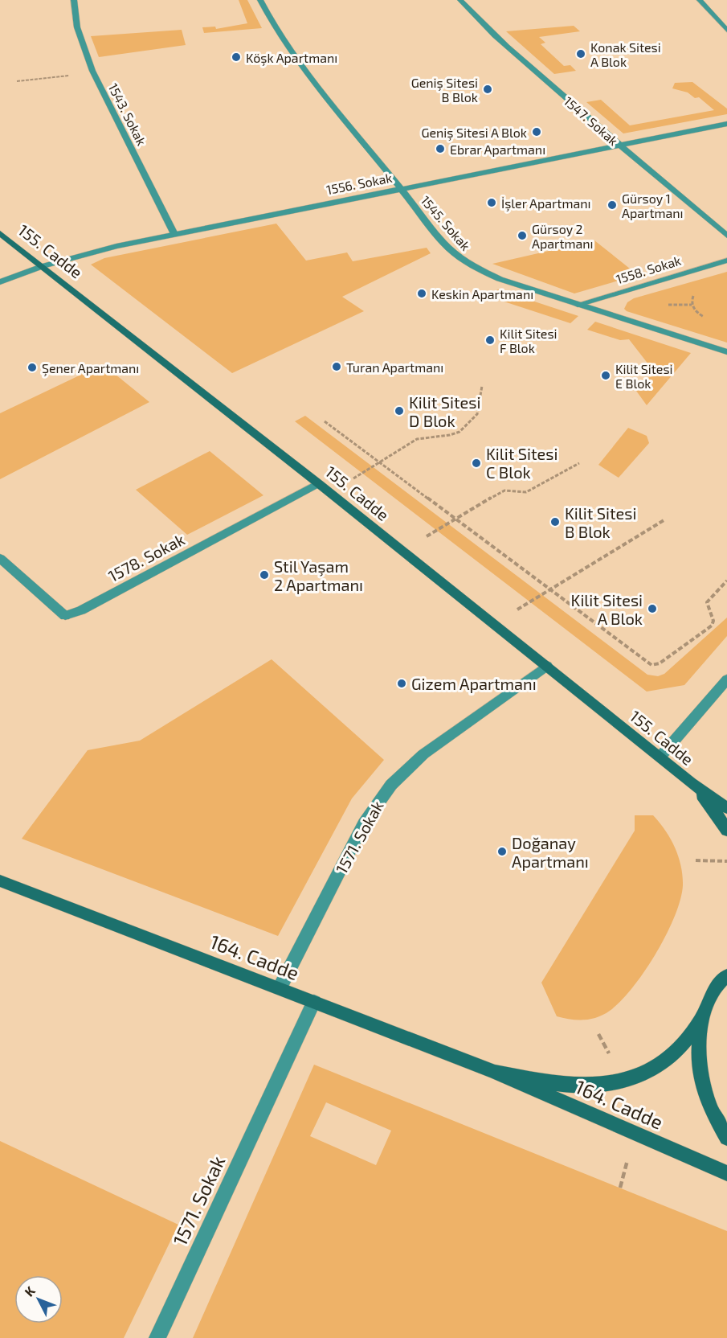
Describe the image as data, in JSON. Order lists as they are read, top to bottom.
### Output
{
  "streets": {
    "street": [
      "1543. Sokak",
      "1547. Sokak",
      "1556. Sokak",
      "1545. Sokak",
      "155. Cadde",
      "1558. Sokak",
      "1578. Sokak",
      "1571. Sokak",
      "164. Cadde"
    ]
  },
  "crossings": [
    ["1543. Sokak", "1556. Sokak"],
    ["1547. Sokak", "1556. Sokak"],
    ["1556. Sokak", "1545. Sokak"],
    ["1556. Sokak", "155. Cadde"],
    ["1545. Sokak", "1558. Sokak"],
    ["155. Cadde", "1578. Sokak"],
    ["155. Cadde", "1571. Sokak"],
    ["1571. Sokak", "164. Cadde"]
  ],
  "places": [
    "Konak Sitesi A Blok",
    "Köşk Apartmanı",
    "Geniş Sitesi B Blok",
    "Geniş Sitesi A Blok",
    "Ebrar Apartmanı",
    "İşler Apartmanı",
    "Gürsoy 1 Apartmanı",
    "Gürsoy 2 Apartmanı",
    "Keskin Apartmanı",
    "Kilit Sitesi F Blok",
    "Turan Apartmanı",
    "Şener Apartmanı",
    "Kilit Sitesi E Blok",
    "Kilit Sitesi D Blok",
    "Kilit Sitesi C Blok",
    "Kilit Sitesi B Blok",
    "Stil Yaşam 2 Apartmanı",
    "Kilit Sitesi A Blok",
    "Gizem Apartmanı",
    "Doğanay Apartmanı"
  ],
  "north": "top left"
}
